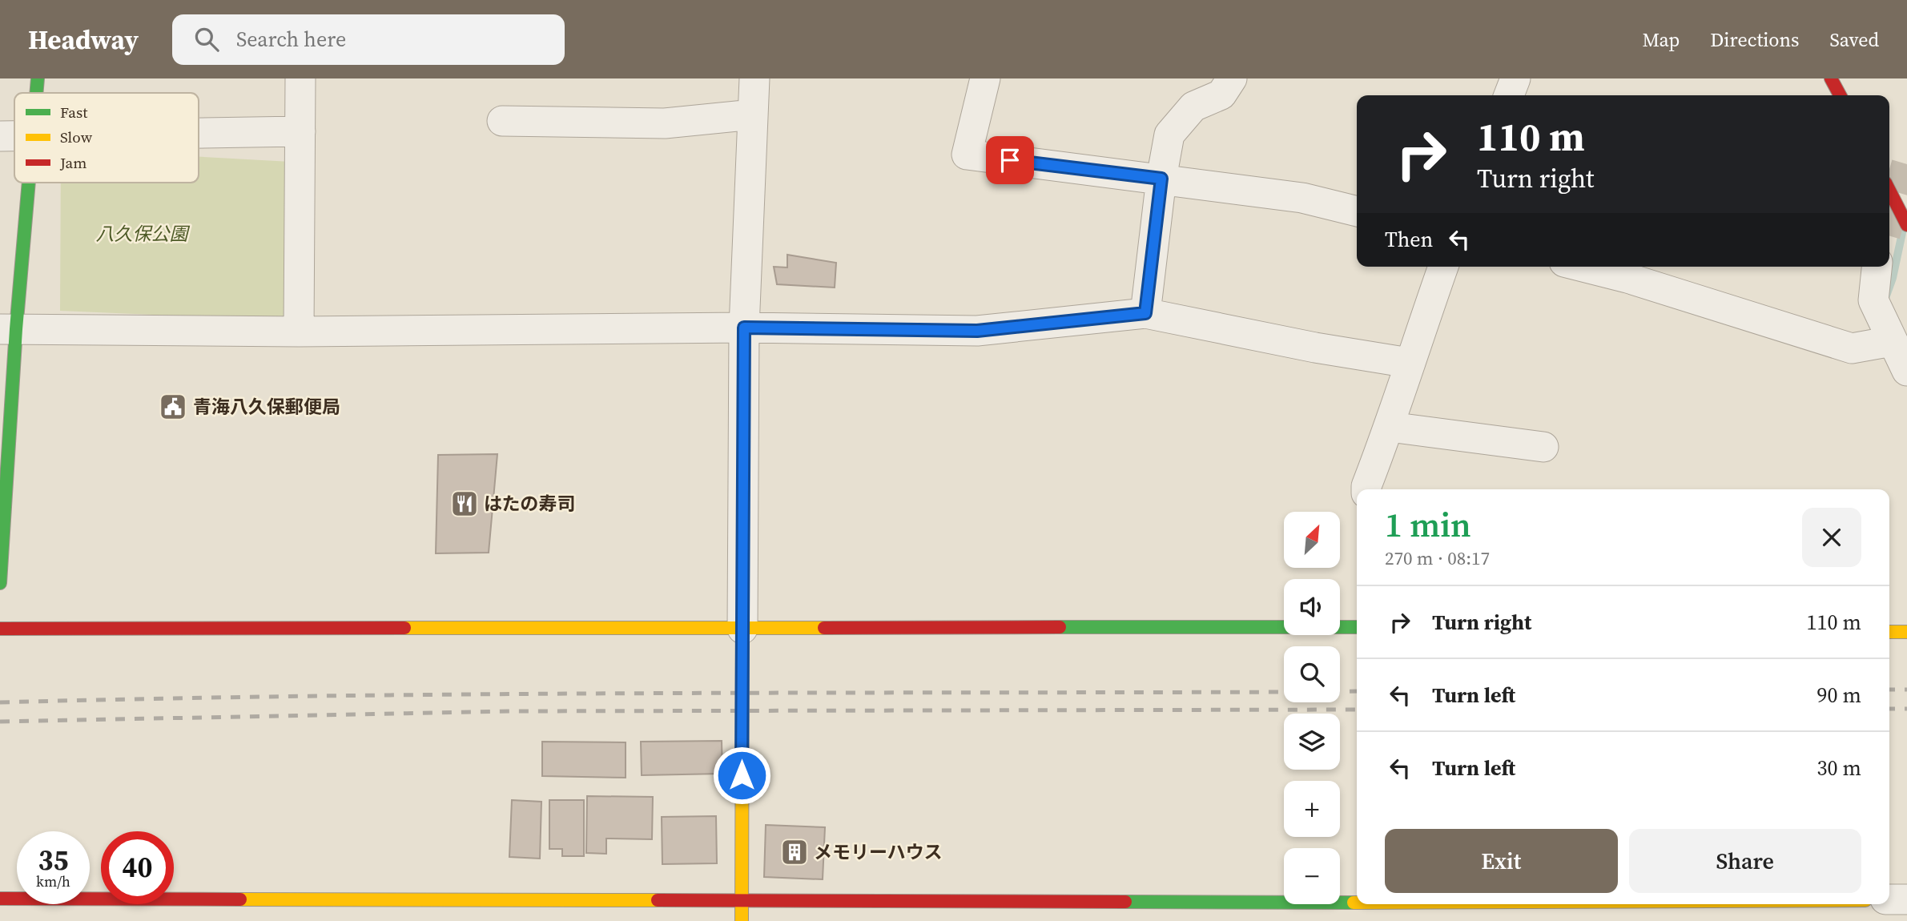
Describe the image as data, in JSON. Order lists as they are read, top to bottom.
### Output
{
  "parks": ["八久保公園"],
  "places": {
    "public building": ["青海八久保郵便局"],
    "restaurant": ["はたの寿司"],
    "building": ["メモリーハウス"]
  },
  "legend": ["Fast", "Slow", "Jam"],
  "north": "top right",
  "page": {
    "header": "Headway",
    "search": "Search here",
    "nav": ["Map", "Directions", "Saved"],
    "turn": ["110 m", "Turn right"],
    "then": "Then",
    "heading": ["1 min", "270 m · 08:17"],
    "map_buttons": ["+", "−"],
    "list": [
      {
        "name": "Turn right",
        "value": "110 m"
      },
      {
        "name": "Turn left",
        "value": "90 m"
      },
      {
        "name": "Turn left",
        "value": "30 m"
      }
    ],
    "buttons": ["Exit", "Share"],
    "speed": "35 km/h",
    "limit": "40"
  }
}
